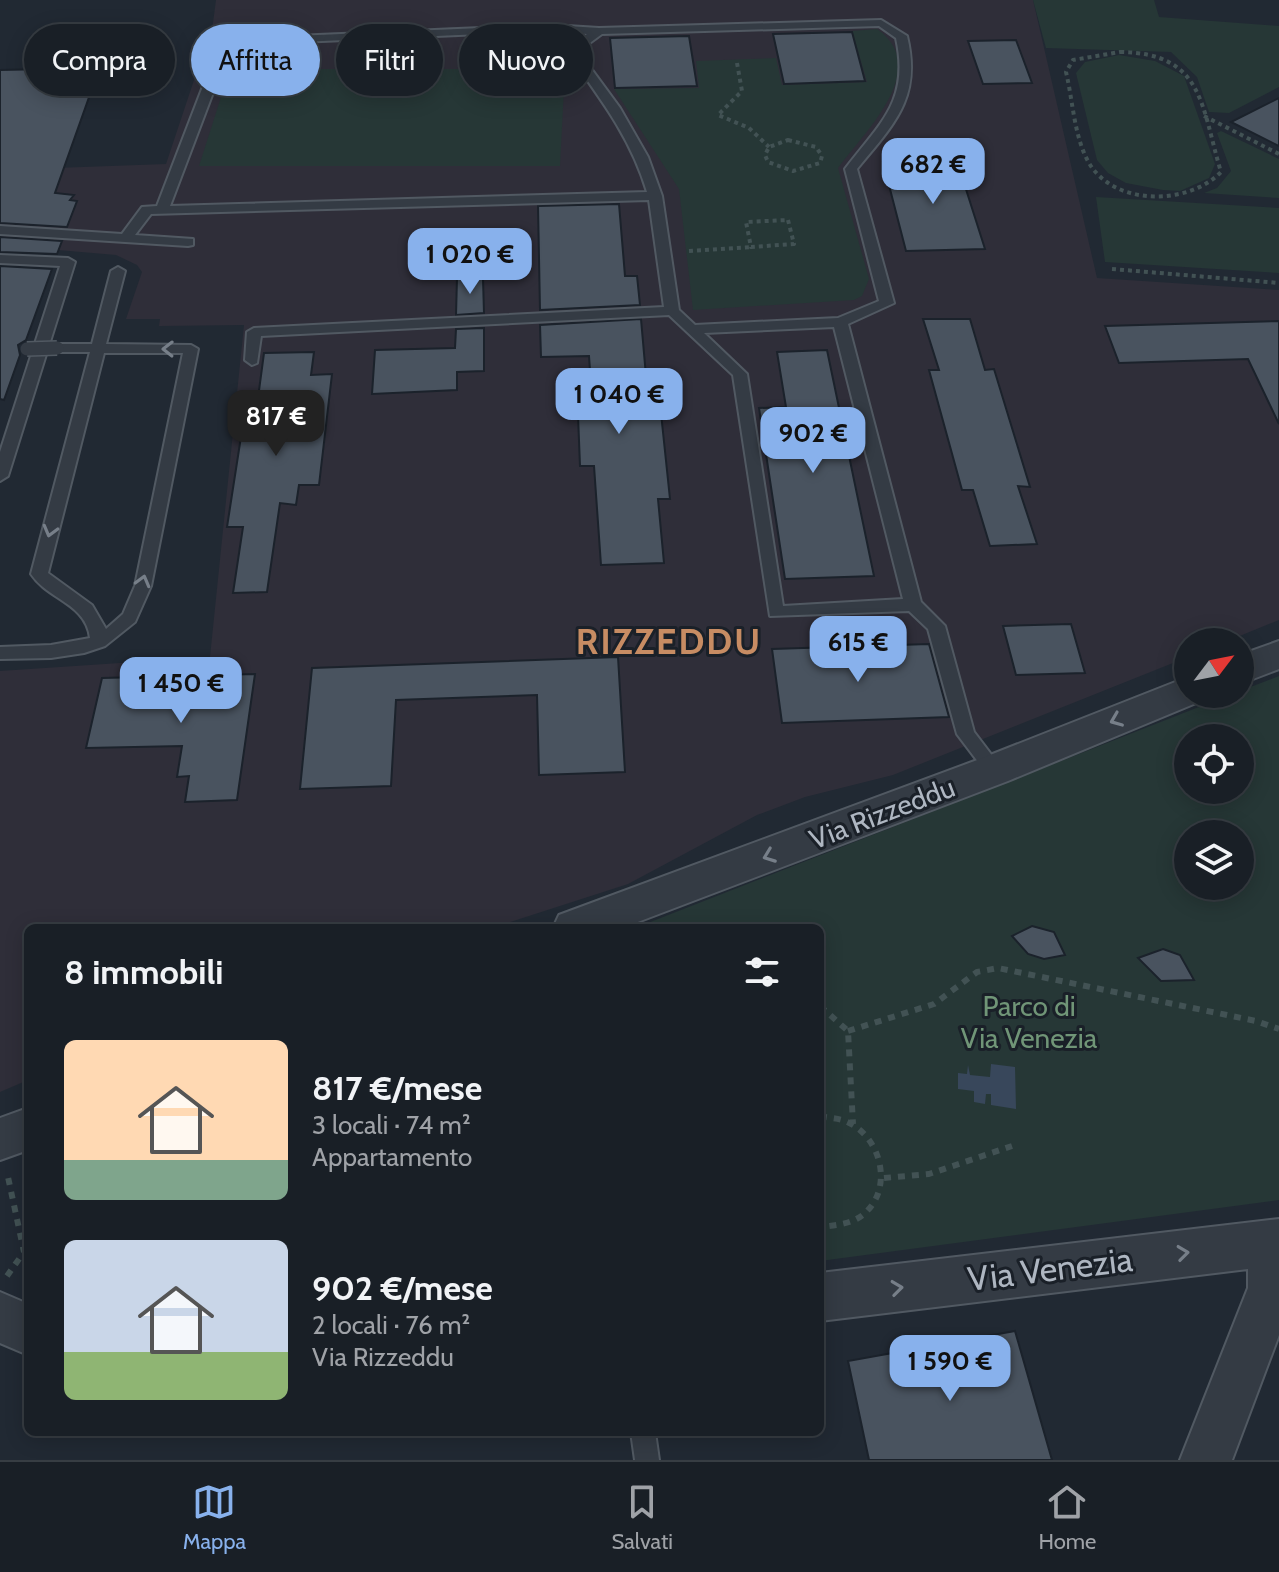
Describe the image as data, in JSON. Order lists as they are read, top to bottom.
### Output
{
  "streets": {
    "street": ["Via Rizzeddu", "Via Venezia"]
  },
  "one_way": ["Via Rizzeddu", "Via Venezia"],
  "districts": ["RIZZEDDU"],
  "parks": ["Parco di Via Venezia"],
  "north": "top right",
  "page": {
    "chip": [
      "Compra",
      "Affitta",
      "Filtri",
      "Nuovo"
    ],
    "price": [
      "682 €",
      "1 020 €",
      "1 040 €",
      "817 €",
      "902 €",
      "615 €",
      "1 450 €",
      "1 590 €"
    ],
    "heading": "8 immobili",
    "list": [
      {
        "name": "817 €/mese",
        "note": "3 locali · 74 m² · Appartamento"
      },
      {
        "name": "902 €/mese",
        "note": "2 locali · 76 m² · Via Rizzeddu"
      }
    ],
    "tabs": ["Mappa", "Salvati", "Home"]
  }
}
